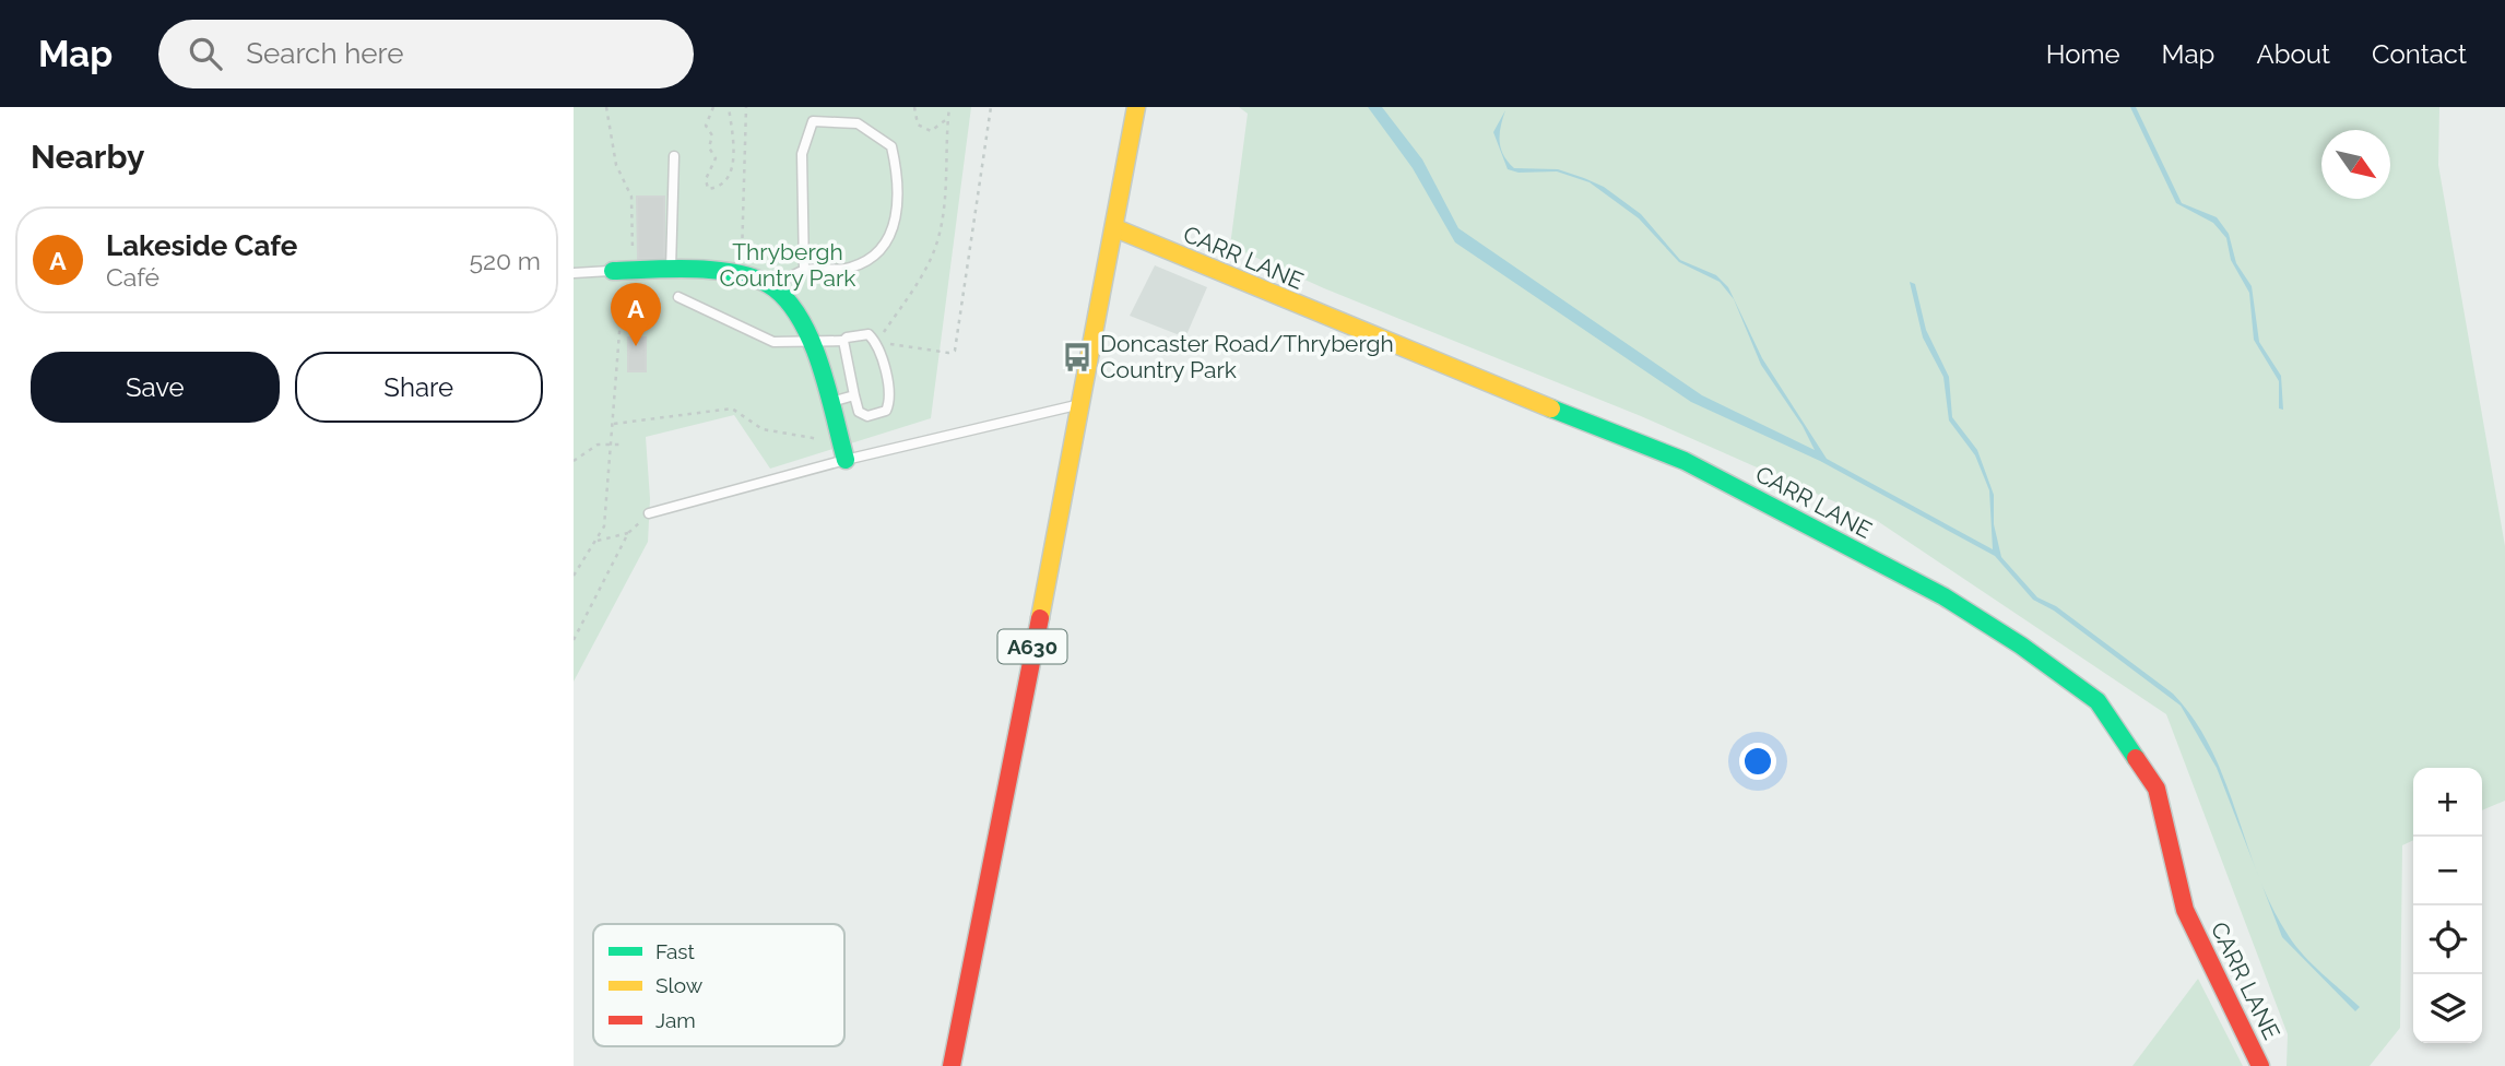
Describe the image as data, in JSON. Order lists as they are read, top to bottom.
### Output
{
  "streets": {
    "street": ["CARR LANE", "A630"]
  },
  "crossings": [
    ["CARR LANE", "A630"]
  ],
  "parks": ["Thrybergh Country Park"],
  "places": {
    "bus stop": ["Doncaster Road/Thrybergh Country Park"]
  },
  "legend": ["Fast", "Slow", "Jam"],
  "north": "bottom right",
  "page": {
    "header": "Map",
    "search": "Search here",
    "nav": [
      "Home",
      "Map",
      "About",
      "Contact"
    ],
    "heading": "Nearby",
    "list": [
      {
        "mark": "A",
        "name": "Lakeside Cafe",
        "note": "Café",
        "value": "520 m"
      }
    ],
    "pins": "A",
    "buttons": ["Save", "Share"],
    "map_buttons": ["+", "−"]
  }
}
